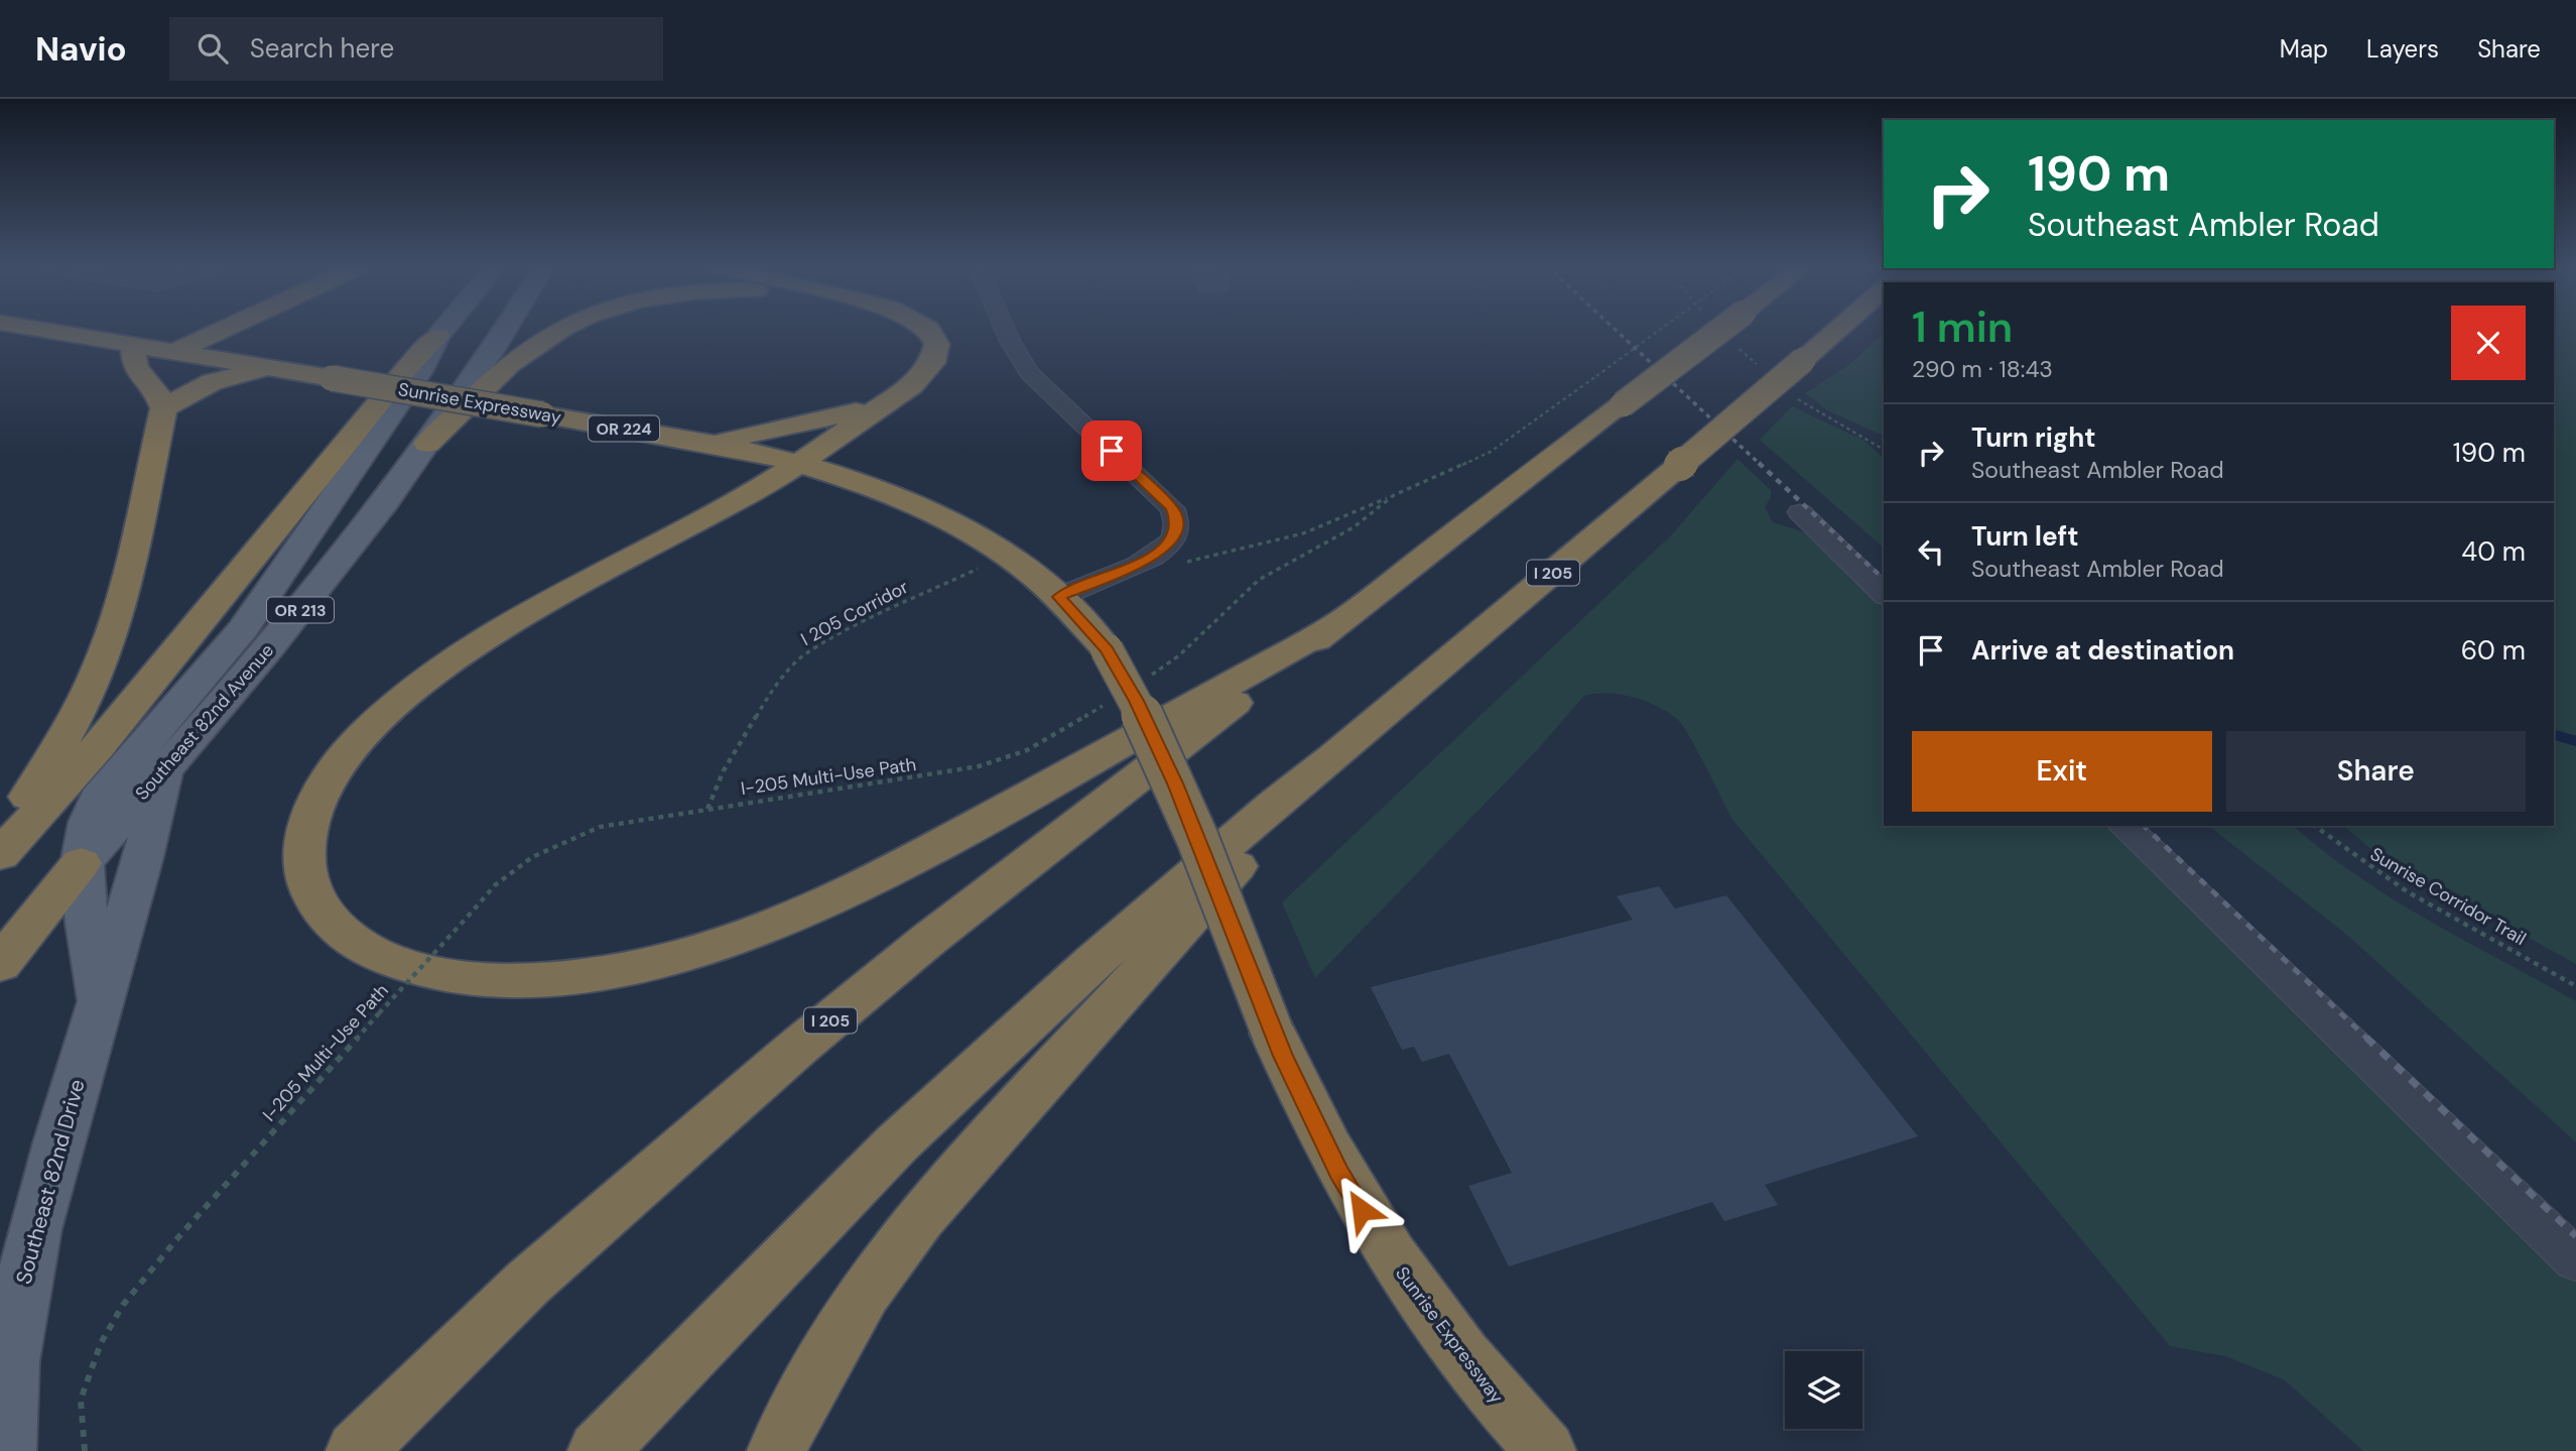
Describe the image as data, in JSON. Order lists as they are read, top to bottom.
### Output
{
  "streets": {
    "highway": [
      "Sunrise Expressway",
      "OR 224",
      "I 205",
      "OR 213"
    ],
    "main road": ["Southeast 82nd Avenue", "Southeast 82nd Drive"],
    "path": ["I 205 Corridor", "I-205 Multi-Use Path", "Sunrise Corridor Trail"]
  },
  "crossings": [
    ["Sunrise Expressway", "OR 224"],
    ["Sunrise Expressway", "I 205 Corridor"],
    ["OR 213", "Southeast 82nd Avenue"],
    ["OR 213", "Southeast 82nd Drive"],
    ["I 205 Corridor", "I-205 Multi-Use Path"],
    ["Southeast 82nd Avenue", "Southeast 82nd Drive"]
  ],
  "page": {
    "header": "Navio",
    "search": "Search here",
    "nav": ["Map", "Layers", "Share"],
    "turn": ["190 m", "Southeast Ambler Road"],
    "heading": ["1 min", "290 m · 18:43"],
    "list": [
      {
        "name": "Turn right",
        "note": "Southeast Ambler Road",
        "value": "190 m"
      },
      {
        "name": "Turn left",
        "note": "Southeast Ambler Road",
        "value": "40 m"
      },
      {
        "name": "Arrive at destination",
        "value": "60 m"
      }
    ],
    "buttons": ["Exit", "Share"]
  }
}
